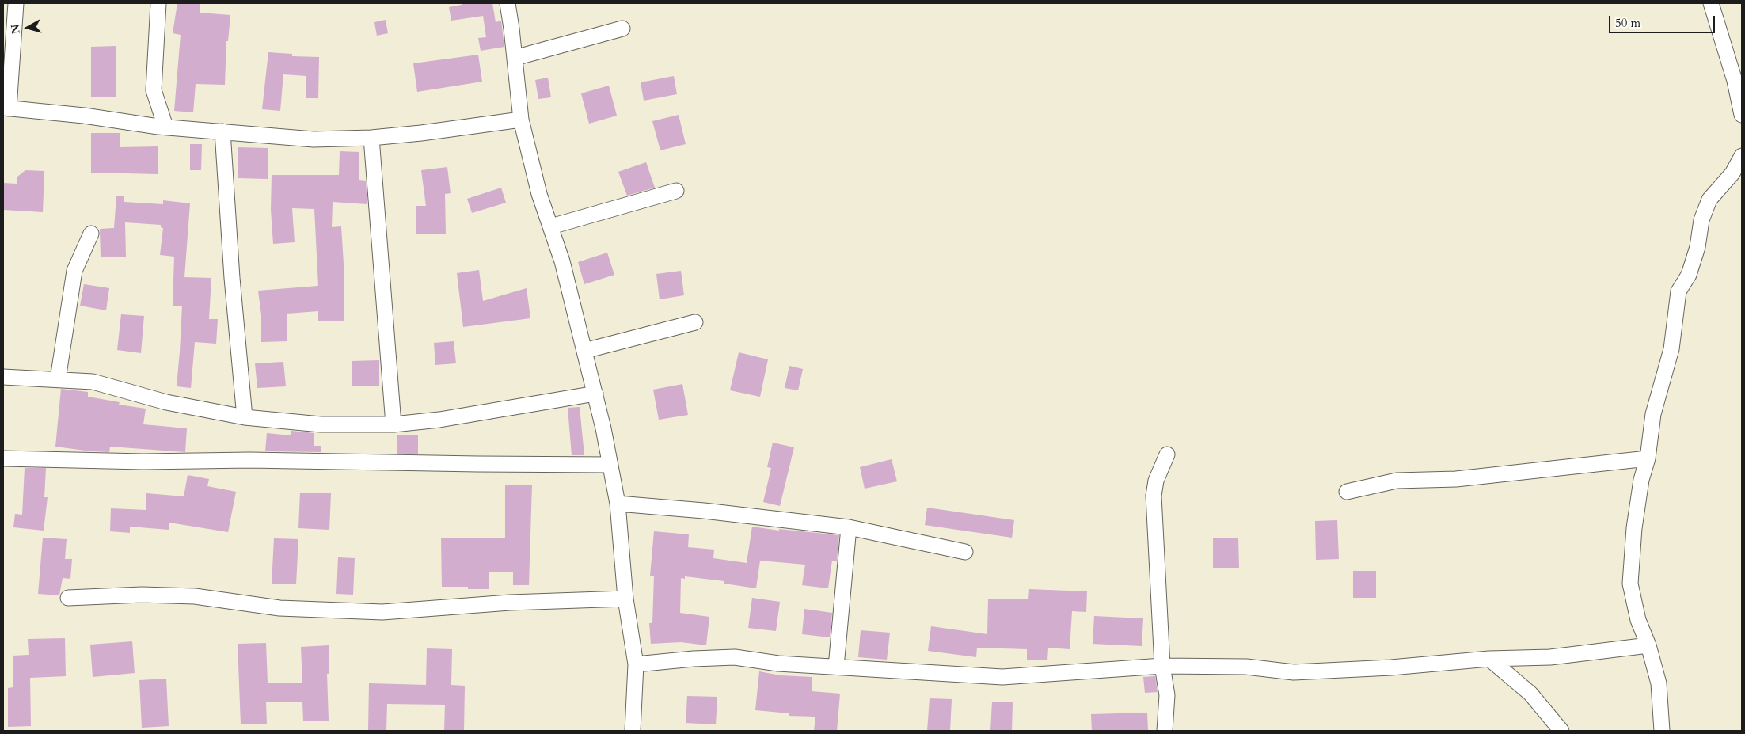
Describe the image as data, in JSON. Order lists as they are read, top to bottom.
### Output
{
  "scale_bar": "50 m",
  "north": "left"
}
